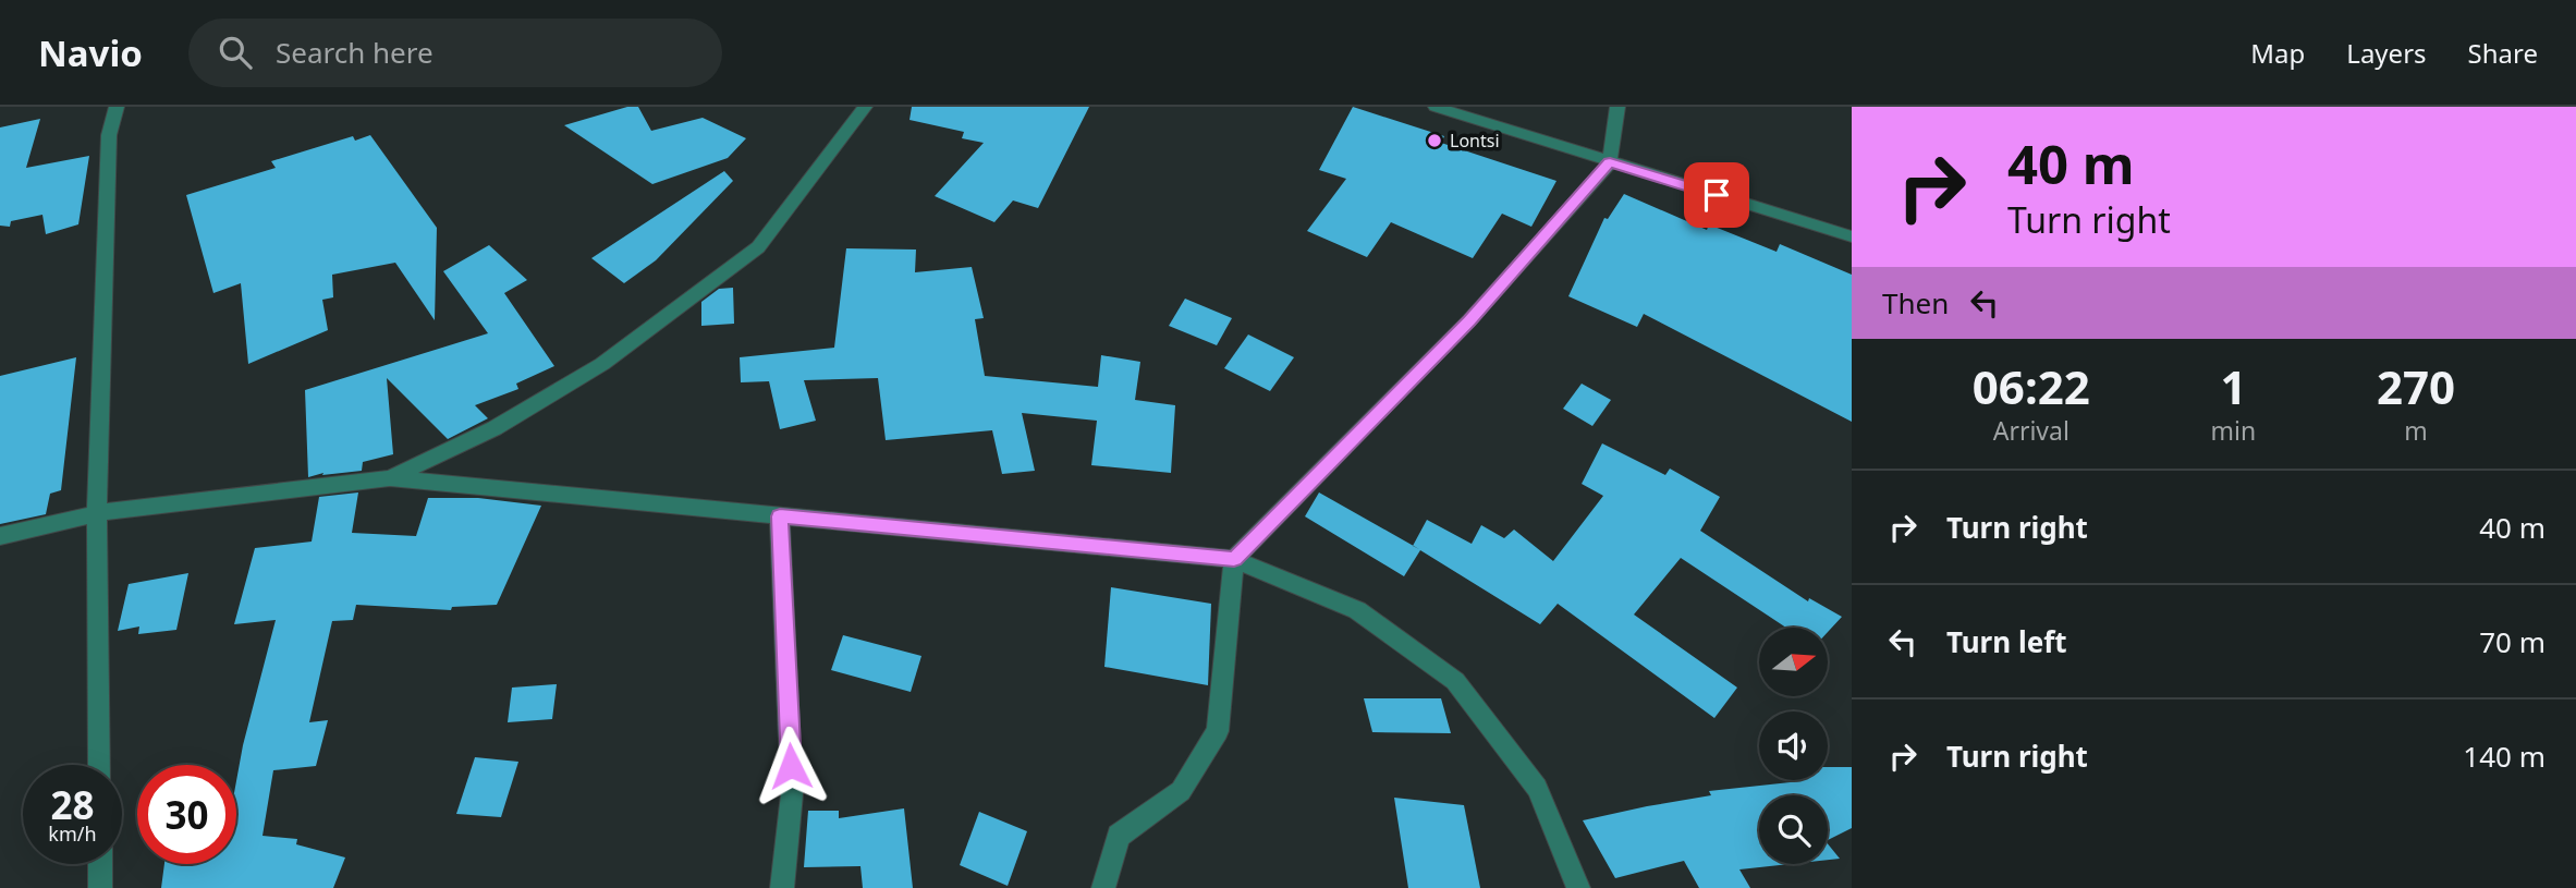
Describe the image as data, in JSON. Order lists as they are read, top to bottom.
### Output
{
  "places": ["Lontsi"],
  "north": "right",
  "page": {
    "header": "Navio",
    "search": "Search here",
    "nav": ["Map", "Layers", "Share"],
    "turn": ["40 m", "Turn right"],
    "then": "Then",
    "eta": [
      "06:22",
      "Arrival",
      "1",
      "min",
      "270",
      "m"
    ],
    "list": [
      {
        "name": "Turn right",
        "value": "40 m"
      },
      {
        "name": "Turn left",
        "value": "70 m"
      },
      {
        "name": "Turn right",
        "value": "140 m"
      }
    ],
    "speed": "28 km/h",
    "limit": "30"
  }
}
